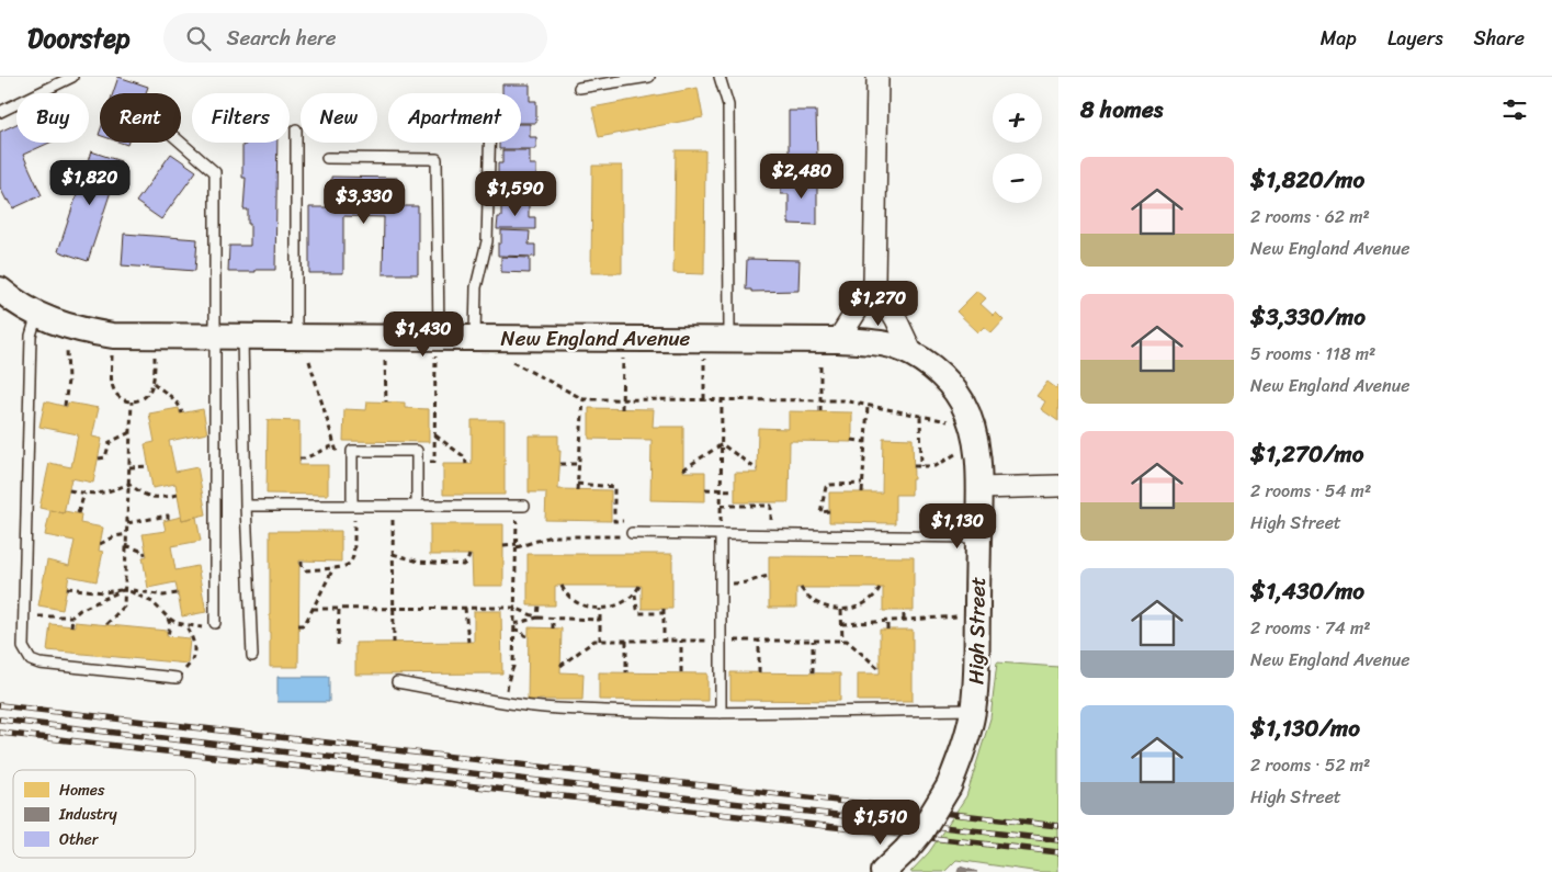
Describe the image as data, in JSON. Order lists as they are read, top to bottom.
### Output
{
  "streets": {
    "street": ["New England Avenue", "High Street"]
  },
  "crossings": [
    ["New England Avenue", "High Street"]
  ],
  "legend": ["Homes", "Industry", "Other"],
  "page": {
    "header": "Doorstep",
    "search": "Search here",
    "nav": ["Map", "Layers", "Share"],
    "heading": "8 homes",
    "map_buttons": ["+", "−"],
    "chip": [
      "Buy",
      "Rent",
      "Filters",
      "New",
      "Apartment"
    ],
    "list": [
      {
        "name": "$1,820/mo",
        "note": "2 rooms · 62 m² · New England Avenue"
      },
      {
        "name": "$3,330/mo",
        "note": "5 rooms · 118 m² · New England Avenue"
      },
      {
        "name": "$1,270/mo",
        "note": "2 rooms · 54 m² · High Street"
      },
      {
        "name": "$1,430/mo",
        "note": "2 rooms · 74 m² · New England Avenue"
      },
      {
        "name": "$1,130/mo",
        "note": "2 rooms · 52 m² · High Street"
      }
    ],
    "price": [
      "$2,480",
      "$1,820",
      "$1,590",
      "$3,330",
      "$1,270",
      "$1,430",
      "$1,130",
      "$1,510"
    ]
  }
}
